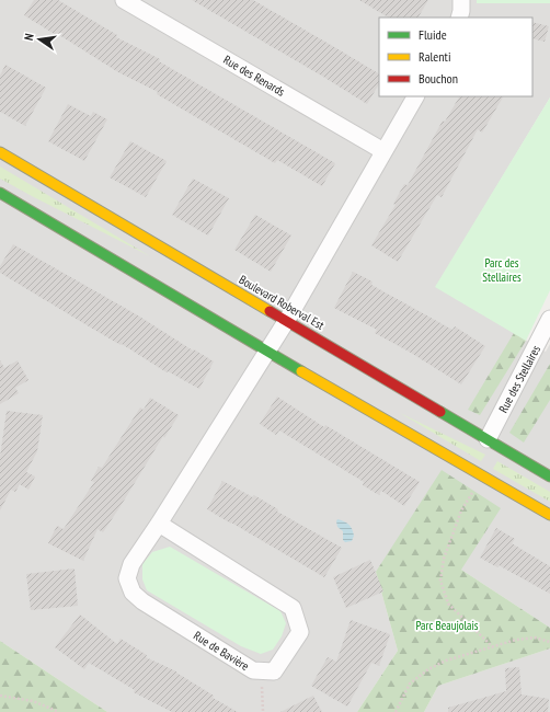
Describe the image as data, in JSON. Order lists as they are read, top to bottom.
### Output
{
  "streets": {
    "street": [
      "Rue des Renards",
      "Boulevard Roberval Est",
      "Rue des Stellaires",
      "Rue de Bavière"
    ]
  },
  "crossings": [
    ["Boulevard Roberval Est", "Rue des Stellaires"],
    ["Boulevard Roberval Est", "Rue de Bavière"]
  ],
  "parks": ["Parc des Stellaires", "Parc Beaujolais"],
  "legend": ["Fluide", "Ralenti", "Bouchon"],
  "north": "left"
}
